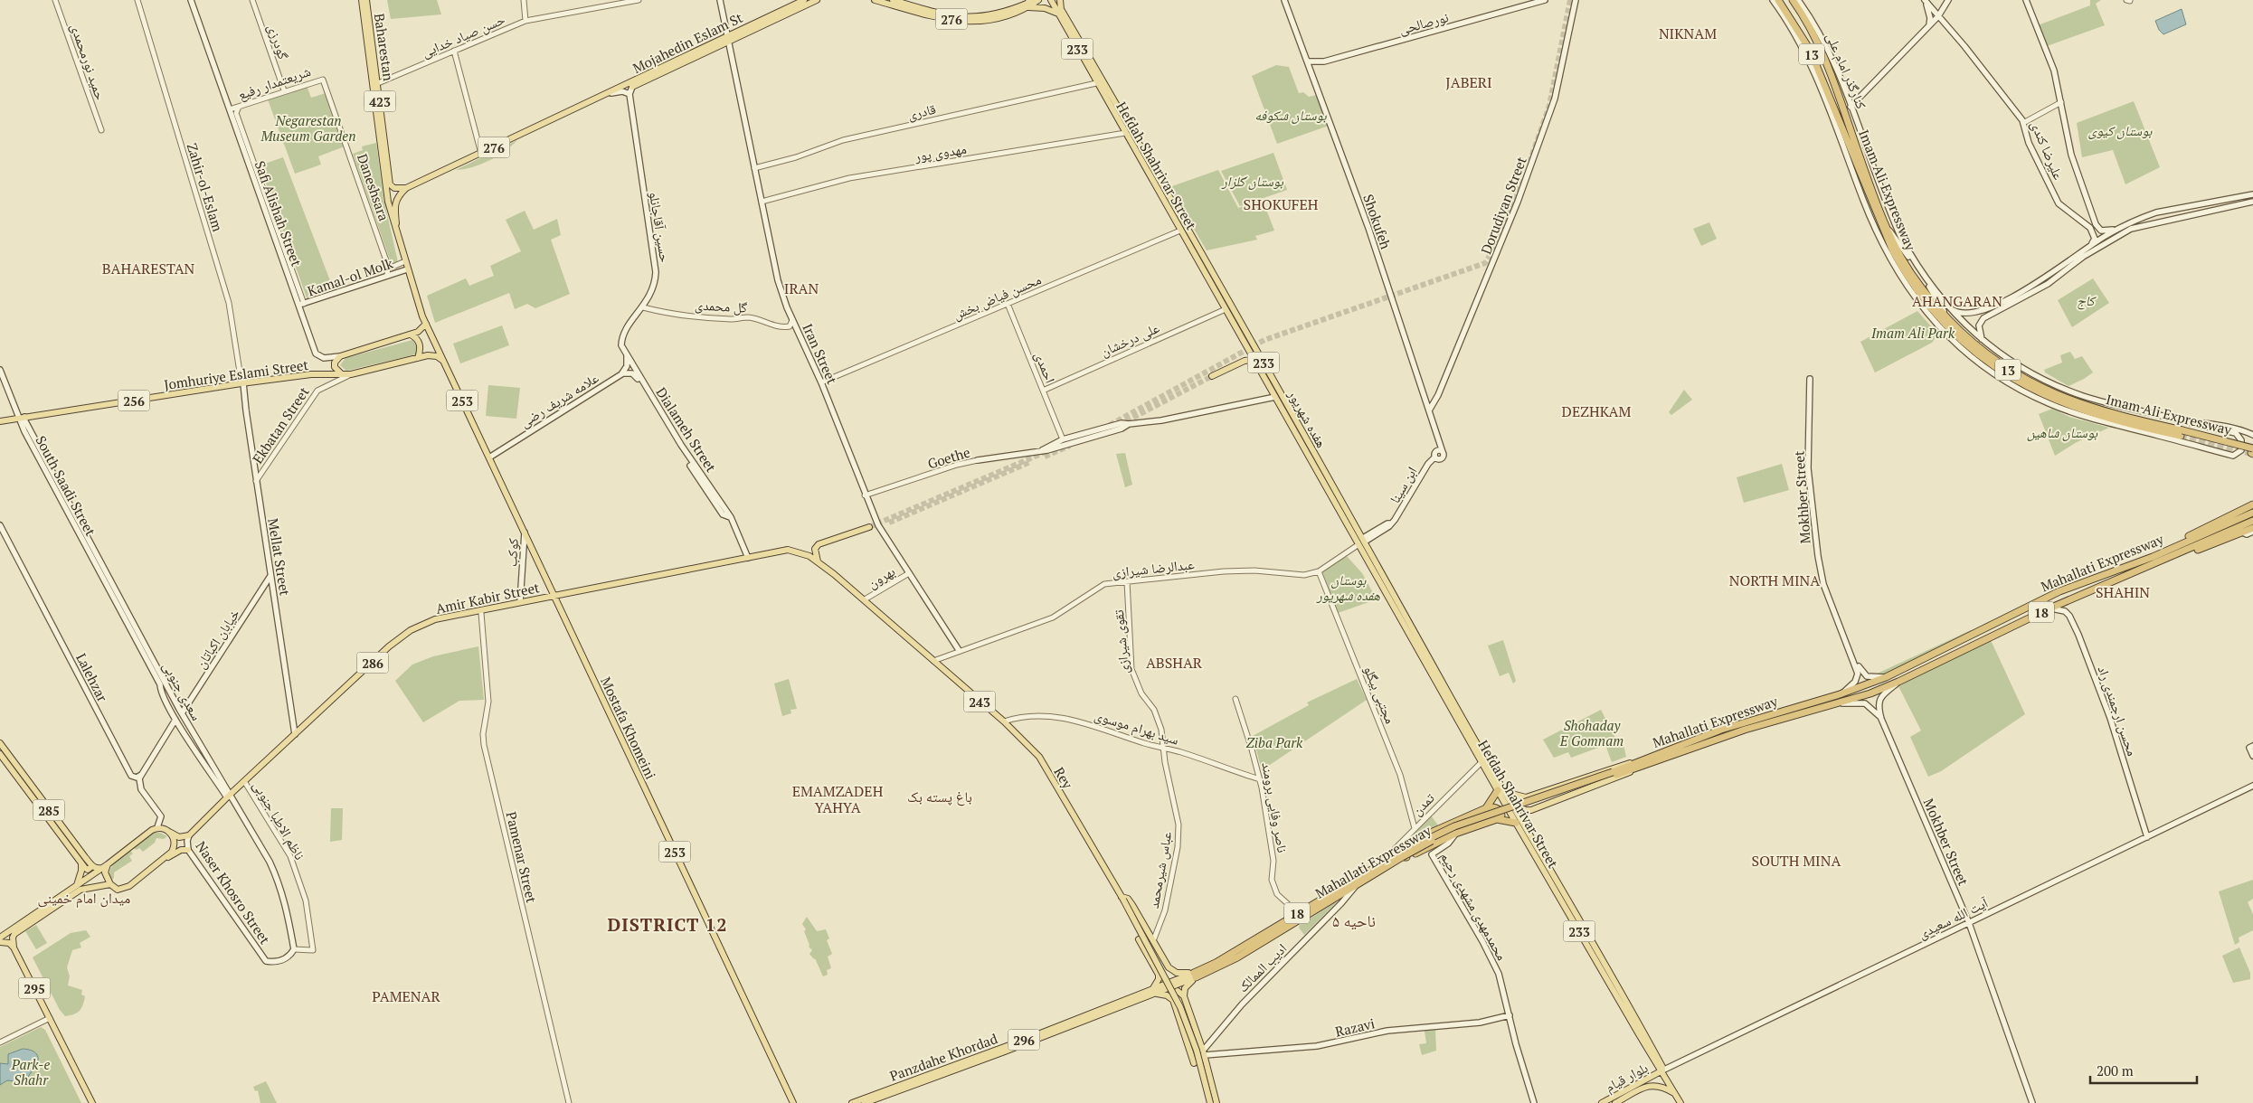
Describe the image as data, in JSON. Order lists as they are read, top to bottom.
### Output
{
  "streets": {
    "highway": [
      "13",
      "Imam Ali Expressway",
      "Mahallati Expressway",
      "18"
    ],
    "main road": [
      "276",
      "نورصالحی",
      "Mojahedin Eslam St",
      "Baharestan",
      "233",
      "کنارگذر امام علی",
      "423",
      "علیرضا کندی",
      "Hefdah Shahrivar Street",
      "Dorudiyan Street",
      "Safi Alishah Street",
      "Shokufeh",
      "حسین آقاجانلو",
      "Kamal-ol Molk",
      "Iran Street",
      "Jomhuriye Eslami Street",
      "علامه شریف رضی",
      "256",
      "253",
      "هفده شهریور",
      "Dialameh Street",
      "Goethe",
      "ابن سینا",
      "South Saadi Street",
      "Mokhber Street",
      "کوکب",
      "Mellat Street",
      "Amir Kabir Street",
      "خیابان اکباتان",
      "286",
      "Lalehzar",
      "سعدی جنوبی",
      "243",
      "محسن ارجمندی راد",
      "Mostafa Khomeini",
      "Rey",
      "285",
      "Naser Khosro Street",
      "محمدمهدی مشهدی رحیم",
      "آیت الله سعیدی",
      "ادیب الممالک",
      "295",
      "Razavi",
      "296",
      "Panzdahe Khordad",
      "بلوار قیام"
    ],
    "street": [
      "حسن صیاد خدایی",
      "گودرزی",
      "حمید نورمحمدی",
      "شریعتمدار رفیع",
      "قادرى",
      "مهدوی پور",
      "Zahir-ol-Eslam",
      "Daneshsara",
      "محسن فیاض بخش",
      "گل محمدی",
      "علی درخشان",
      "احمدی",
      "Ekbatan Street",
      "عبدالرضا شیرازی",
      "بهرون",
      "تقوی شیرازی",
      "مجتبی بیگلو",
      "سید بهرام موسوی",
      "تمدن",
      "ناصر وفایی برومند",
      "ناظم الاطبا جنوبی",
      "Pamenar Street",
      "عباس شیرمحمد"
    ]
  },
  "crossings": [
    ["276", "Mojahedin Eslam St"],
    ["276", "Baharestan"],
    ["نورصالحی", "Shokufeh"],
    ["حسن صیاد خدایی", "Baharestan"],
    ["گودرزی", "شریعتمدار رفیع"],
    ["Mojahedin Eslam St", "Iran Street"],
    ["Baharestan", "Kamal-ol Molk"],
    ["Baharestan", "Jomhuriye Eslami Street"],
    ["Baharestan", "Mostafa Khomeini"],
    ["شریعتمدار رفیع", "Daneshsara"],
    ["شریعتمدار رفیع", "Safi Alishah Street"],
    ["قادرى", "Hefdah Shahrivar Street"],
    ["قادرى", "Iran Street"],
    ["مهدوی پور", "Hefdah Shahrivar Street"],
    ["مهدوی پور", "Iran Street"],
    ["Hefdah Shahrivar Street", "محسن فیاض بخش"],
    ["Hefdah Shahrivar Street", "علی درخشان"],
    ["Hefdah Shahrivar Street", "هفده شهریور"],
    ["Hefdah Shahrivar Street", "ابن سینا"],
    ["Hefdah Shahrivar Street", "عبدالرضا شیرازی"],
    ["Hefdah Shahrivar Street", "تمدن"],
    ["Hefdah Shahrivar Street", "آیت الله سعیدی"],
    ["Hefdah Shahrivar Street", "بلوار قیام"],
    ["Zahir-ol-Eslam", "Jomhuriye Eslami Street"],
    ["Zahir-ol-Eslam", "Mellat Street"],
    ["Daneshsara", "Kamal-ol Molk"],
    ["Dorudiyan Street", "Shokufeh"],
    ["Safi Alishah Street", "Kamal-ol Molk"],
    ["Shokufeh", "ابن سینا"],
    ["حسین آقاجانلو", "گل محمدی"],
    ["حسین آقاجانلو", "Dialameh Street"],
    ["محسن فیاض بخش", "Iran Street"],
    ["محسن فیاض بخش", "احمدی"],
    ["گل محمدی", "Iran Street"],
    ["علی درخشان", "احمدی"],
    ["علی درخشان", "هفده شهریور"],
    ["Iran Street", "Goethe"],
    ["Iran Street", "عبدالرضا شیرازی"],
    ["Iran Street", "بهرون"],
    ["احمدی", "Goethe"],
    ["Jomhuriye Eslami Street", "Ekbatan Street"],
    ["Jomhuriye Eslami Street", "Mellat Street"],
    ["Jomhuriye Eslami Street", "سعدی جنوبی"],
    ["Jomhuriye Eslami Street", "Mostafa Khomeini"],
    ["علامه شریف رضی", "Mostafa Khomeini"],
    ["هفده شهریور", "Goethe"],
    ["هفده شهریور", "ابن سینا"],
    ["هفده شهریور", "عبدالرضا شیرازی"],
    ["Ekbatan Street", "Mellat Street"],
    ["Dialameh Street", "Amir Kabir Street"],
    ["South Saadi Street", "سعدی جنوبی"],
    ["Mokhber Street", "آیت الله سعیدی"],
    ["کوکب", "Amir Kabir Street"],
    ["کوکب", "Mostafa Khomeini"],
    ["Mellat Street", "Amir Kabir Street"],
    ["Mellat Street", "خیابان اکباتان"],
    ["Mahallati Expressway", "محسن ارجمندی راد"],
    ["Mahallati Expressway", "تمدن"],
    ["Mahallati Expressway", "ناصر وفایی برومند"],
    ["Mahallati Expressway", "ادیب الممالک"],
    ["Mahallati Expressway", "Panzdahe Khordad"],
    ["عبدالرضا شیرازی", "تقوی شیرازی"],
    ["عبدالرضا شیرازی", "مجتبی بیگلو"],
    ["عبدالرضا شیرازی", "Rey"],
    ["بهرون", "Rey"],
    ["Amir Kabir Street", "سعدی جنوبی"],
    ["Amir Kabir Street", "Mostafa Khomeini"],
    ["Amir Kabir Street", "Rey"],
    ["Amir Kabir Street", "ناظم الاطبا جنوبی"],
    ["Amir Kabir Street", "Pamenar Street"],
    ["Amir Kabir Street", "Naser Khosro Street"],
    ["خیابان اکباتان", "سعدی جنوبی"],
    ["تقوی شیرازی", "سید بهرام موسوی"],
    ["تقوی شیرازی", "عباس شیرمحمد"],
    ["سعدی جنوبی", "ناظم الاطبا جنوبی"],
    ["سعدی جنوبی", "Naser Khosro Street"],
    ["مجتبی بیگلو", "تمدن"],
    ["محسن ارجمندی راد", "آیت الله سعیدی"],
    ["سید بهرام موسوی", "Rey"],
    ["سید بهرام موسوی", "ناصر وفایی برومند"],
    ["سید بهرام موسوی", "عباس شیرمحمد"],
    ["ناظم الاطبا جنوبی", "Naser Khosro Street"],
    ["محمدمهدی مشهدی رحیم", "Razavi"],
    ["آیت الله سعیدی", "بلوار قیام"],
    ["ادیب الممالک", "Razavi"]
  ],
  "districts": [
    "NIKNAM",
    "JABERI",
    "SHOKUFEH",
    "BAHARESTAN",
    "IRAN",
    "AHANGARAN",
    "DEZHKAM",
    "NORTH MINA",
    "SHAHIN",
    "ABSHAR",
    "EMAMZADEH YAHYA",
    "باغ پسته بک",
    "SOUTH MINA",
    "میدان امام خمینی",
    "ناحیه ۵",
    "DISTRICT 12",
    "PAMENAR"
  ],
  "parks": [
    "بوستان شکوفه",
    "Negarestan Museum Garden",
    "بوستان کیوی",
    "بوستان گلزار",
    "کاج",
    "Imam Ali Park",
    "بوستان شاهین",
    "بوستان هفده شهریور",
    "Shohaday E Gomnam",
    "Ziba Park",
    "Park-e Shahr"
  ],
  "scale_bar": "200 m"
}
